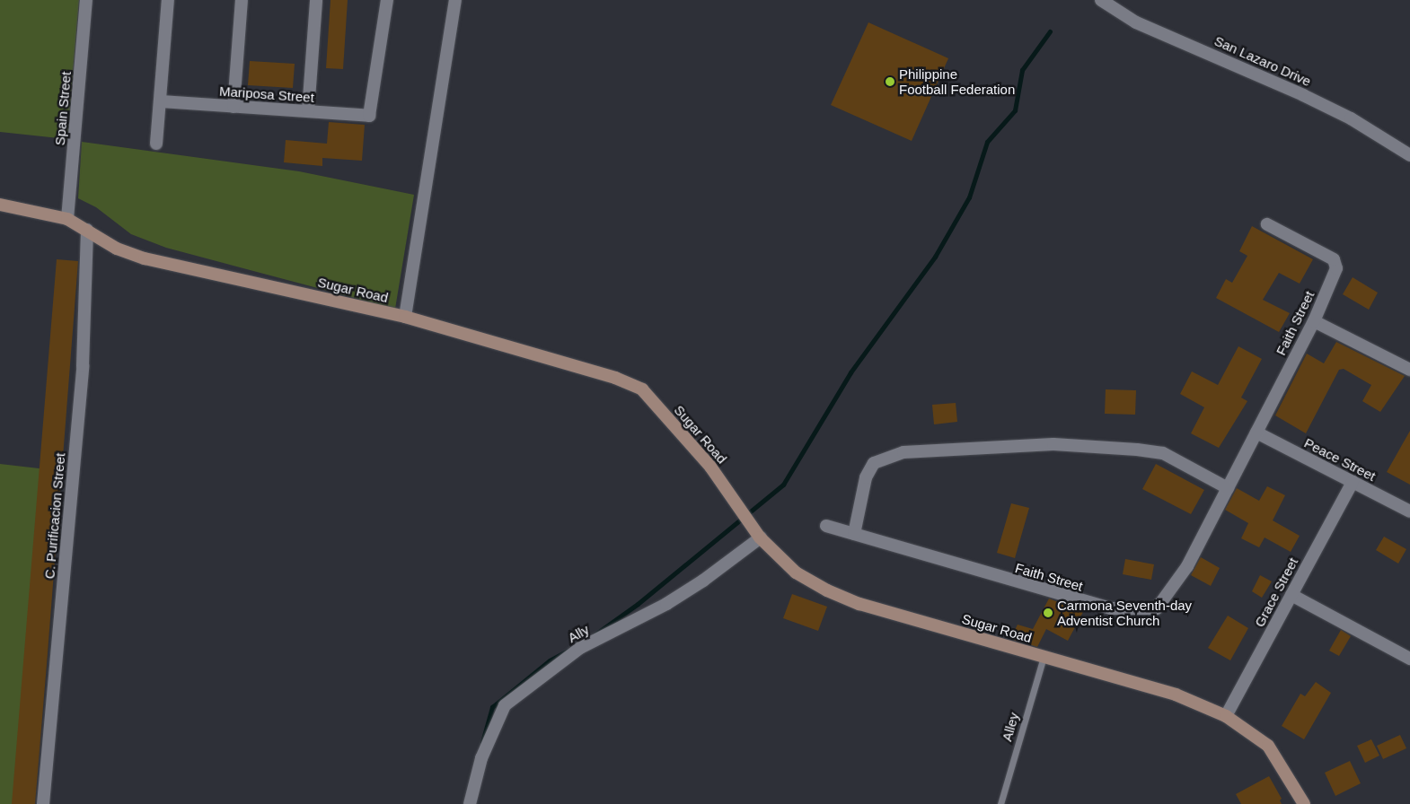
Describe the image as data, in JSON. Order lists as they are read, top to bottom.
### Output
{
  "streets": {
    "main road": ["Sugar Road"],
    "street": [
      "San Lazaro Drive",
      "Mariposa Street",
      "Spain Street",
      "Faith Street",
      "Peace Street",
      "C. Purificacion Street",
      "Grace Street",
      "Ally"
    ],
    "lane": ["Alley"]
  },
  "crossings": [
    ["Spain Street", "Sugar Road"],
    ["Sugar Road", "C. Purificacion Street"],
    ["Sugar Road", "Grace Street"],
    ["Sugar Road", "Ally"],
    ["Sugar Road", "Alley"],
    ["Faith Street", "Peace Street"],
    ["Peace Street", "Grace Street"]
  ],
  "places": ["Philippine Football Federation", "Carmona Seventh-day Adventist Church"]
}
